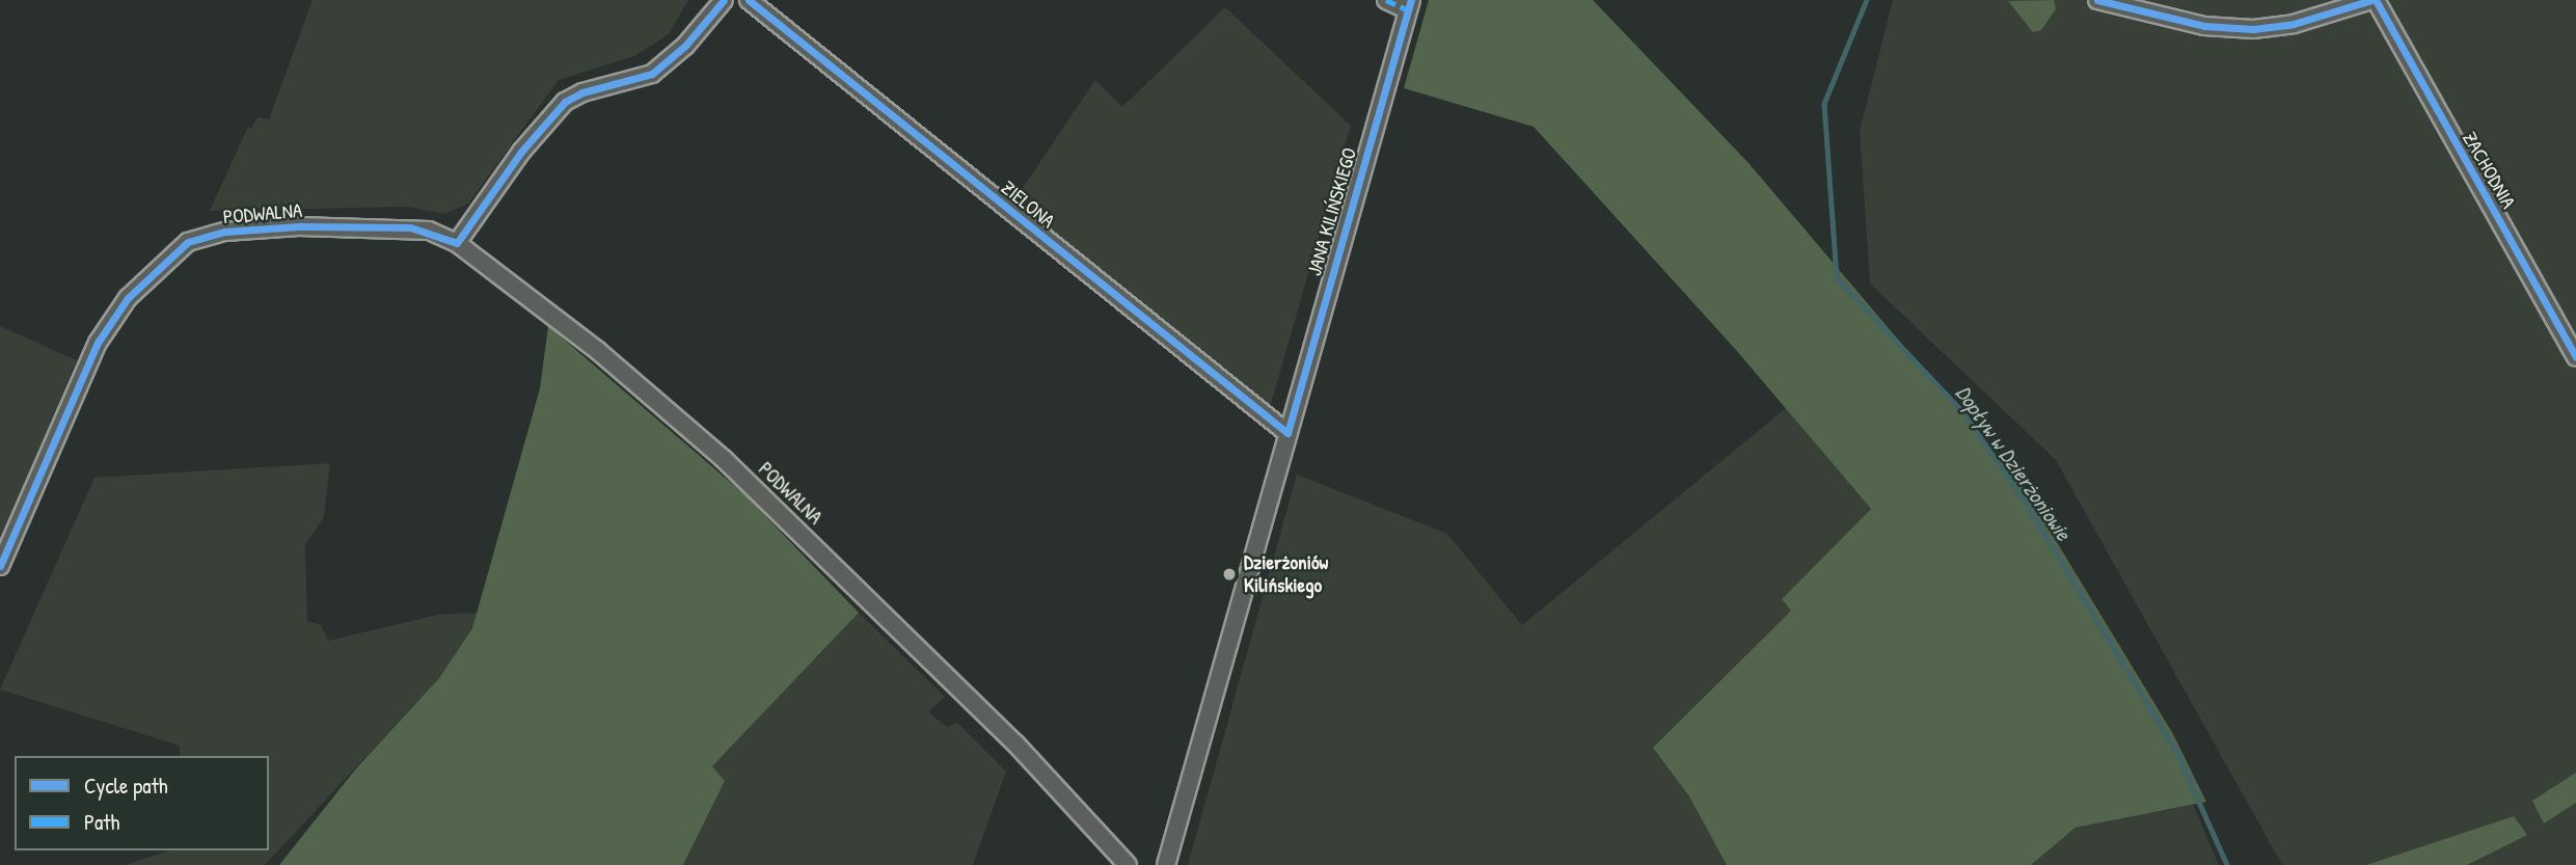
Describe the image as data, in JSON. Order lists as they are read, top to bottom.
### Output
{
  "streets": {
    "street": [
      "ZACHODNIA",
      "ZIELONA",
      "JANA KILIŃSKIEGO",
      "PODWALNA"
    ]
  },
  "crossings": [
    ["ZIELONA", "JANA KILIŃSKIEGO"]
  ],
  "water": ["Dopływ w Dzierżoniowie"],
  "places": ["Dzierżoniów Kilińskiego"],
  "legend": ["Cycle path", "Path"]
}
